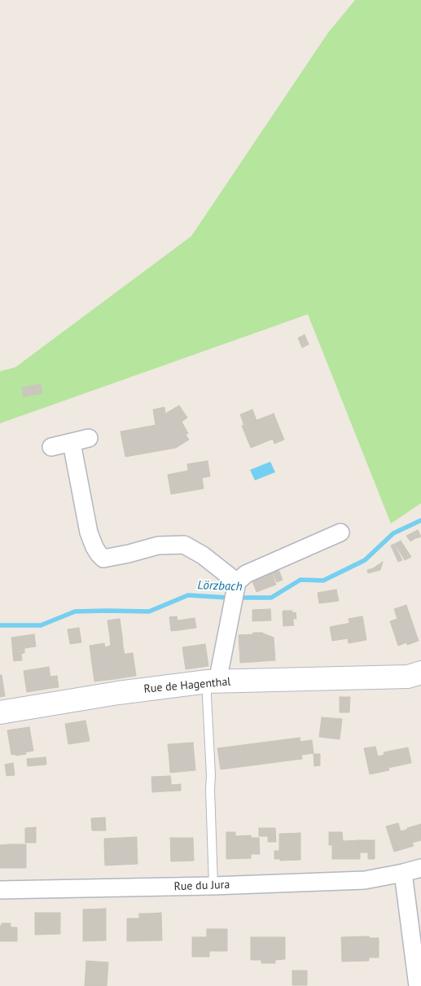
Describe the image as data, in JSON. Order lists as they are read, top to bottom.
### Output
{
  "streets": {
    "main road": ["Rue de Hagenthal"],
    "street": ["Rue du Jura"]
  },
  "water": ["Lörzbach"]
}
